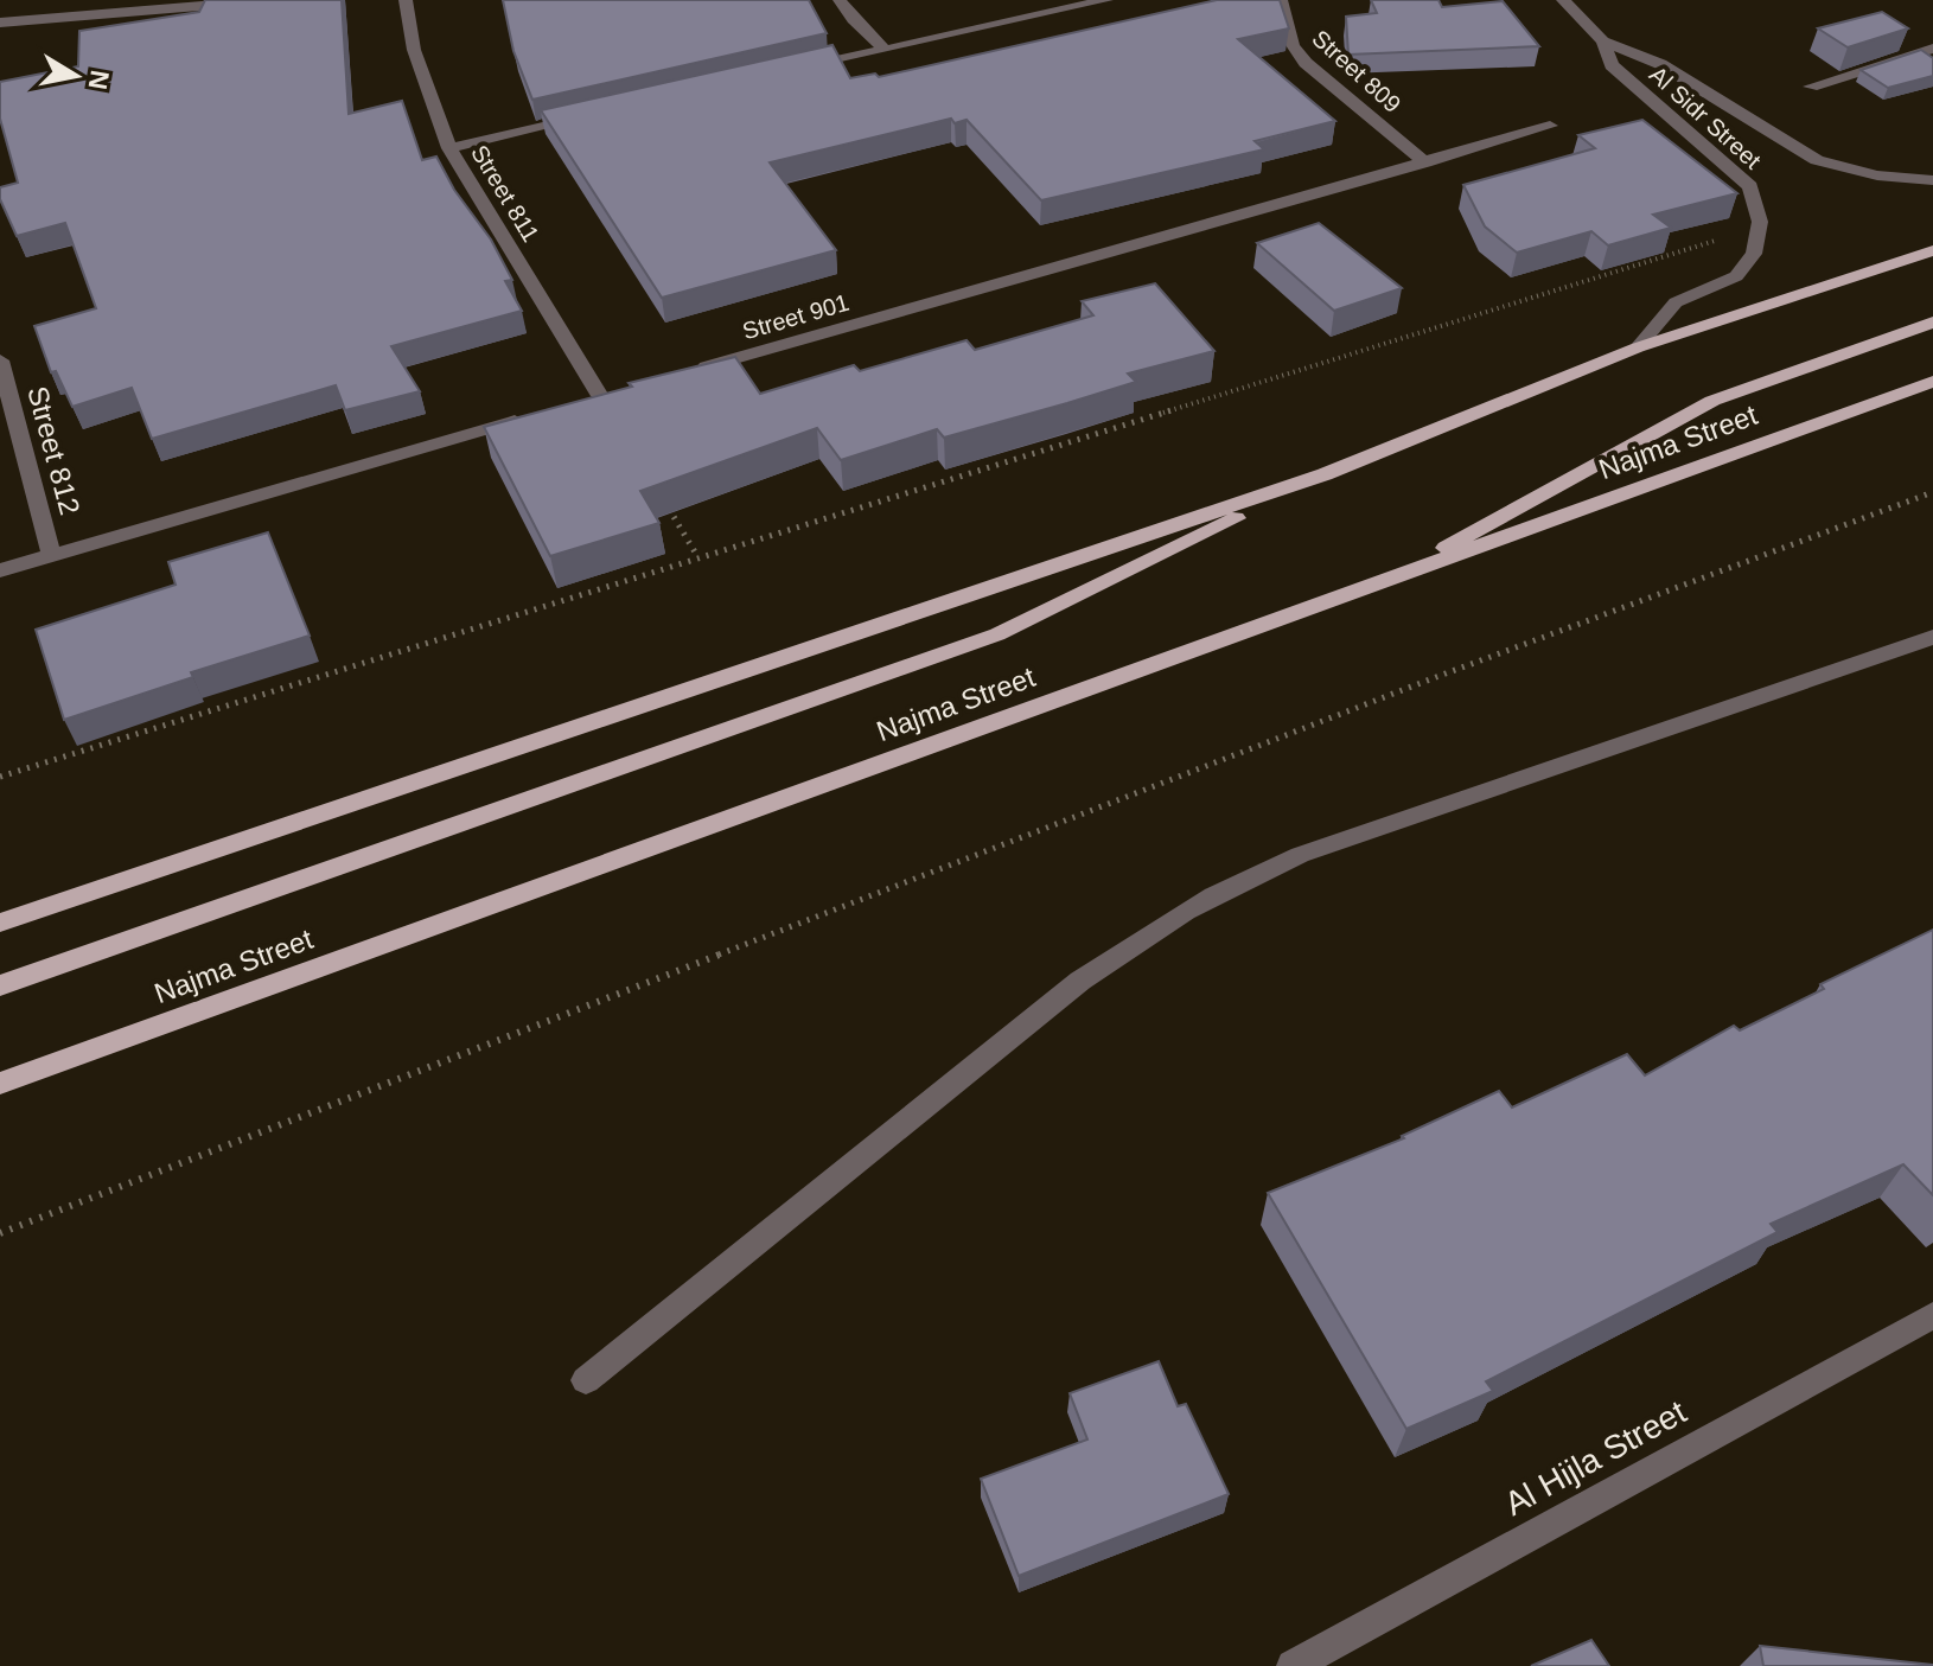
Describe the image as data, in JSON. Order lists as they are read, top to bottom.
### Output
{
  "streets": {
    "main road": ["Najma Street"],
    "street": [
      "Street 809",
      "Al Sidr Street",
      "Street 811",
      "Street 901",
      "Street 812",
      "Al Hijla Street"
    ]
  },
  "crossings": [
    ["Street 809", "Street 901"]
  ],
  "north": "right"
}
